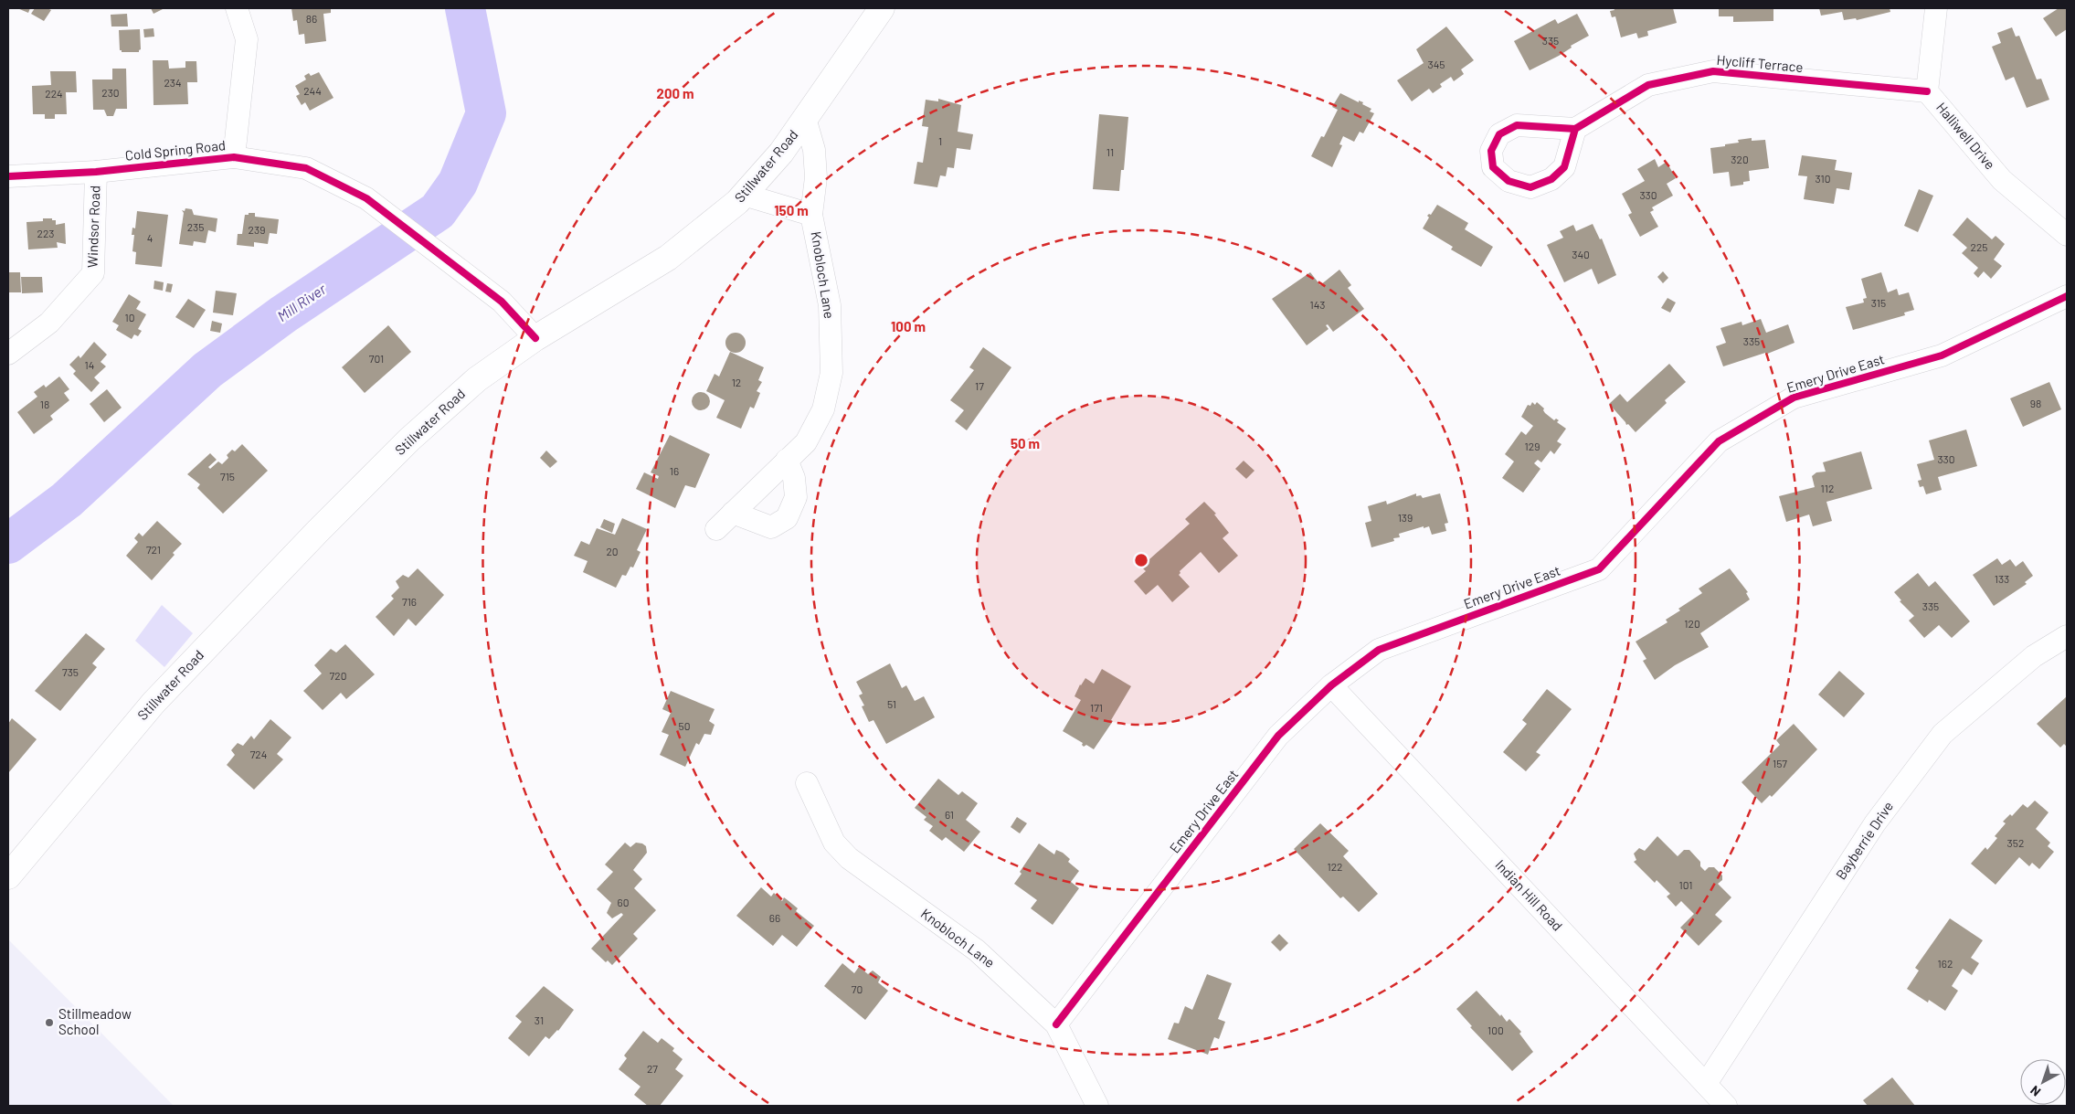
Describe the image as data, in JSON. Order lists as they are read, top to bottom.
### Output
{
  "streets": {
    "main road": ["Stillwater Road"],
    "street": [
      "Hycliff Terrace",
      "Halliwell Drive",
      "Cold Spring Road",
      "Windsor Road",
      "Knobloch Lane",
      "Emery Drive East",
      "Bayberrie Drive",
      "Indian Hill Road"
    ]
  },
  "crossings": [
    ["Hycliff Terrace", "Halliwell Drive"],
    ["Cold Spring Road", "Stillwater Road"],
    ["Cold Spring Road", "Windsor Road"],
    ["Stillwater Road", "Knobloch Lane"],
    ["Knobloch Lane", "Emery Drive East"],
    ["Emery Drive East", "Indian Hill Road"],
    ["Bayberrie Drive", "Indian Hill Road"]
  ],
  "water": ["Mill River"],
  "places": ["Stillmeadow School"],
  "house_numbers": [
    "86",
    "335",
    "345",
    "234",
    "244",
    "230",
    "224",
    "1",
    "11",
    "320",
    "310",
    "330",
    "235",
    "239",
    "223",
    "4",
    "225",
    "340",
    "315",
    "143",
    "10",
    "335",
    "701",
    "14",
    "12",
    "17",
    "98",
    "18",
    "129",
    "330",
    "16",
    "715",
    "112",
    "139",
    "721",
    "20",
    "133",
    "716",
    "335",
    "120",
    "735",
    "720",
    "51",
    "171",
    "50",
    "724",
    "157",
    "61",
    "352",
    "122",
    "101",
    "60",
    "66",
    "162",
    "70",
    "31",
    "100",
    "27"
  ],
  "north": "bottom left",
  "rings": [
    "200 m",
    "150 m",
    "100 m",
    "50 m"
  ]
}
